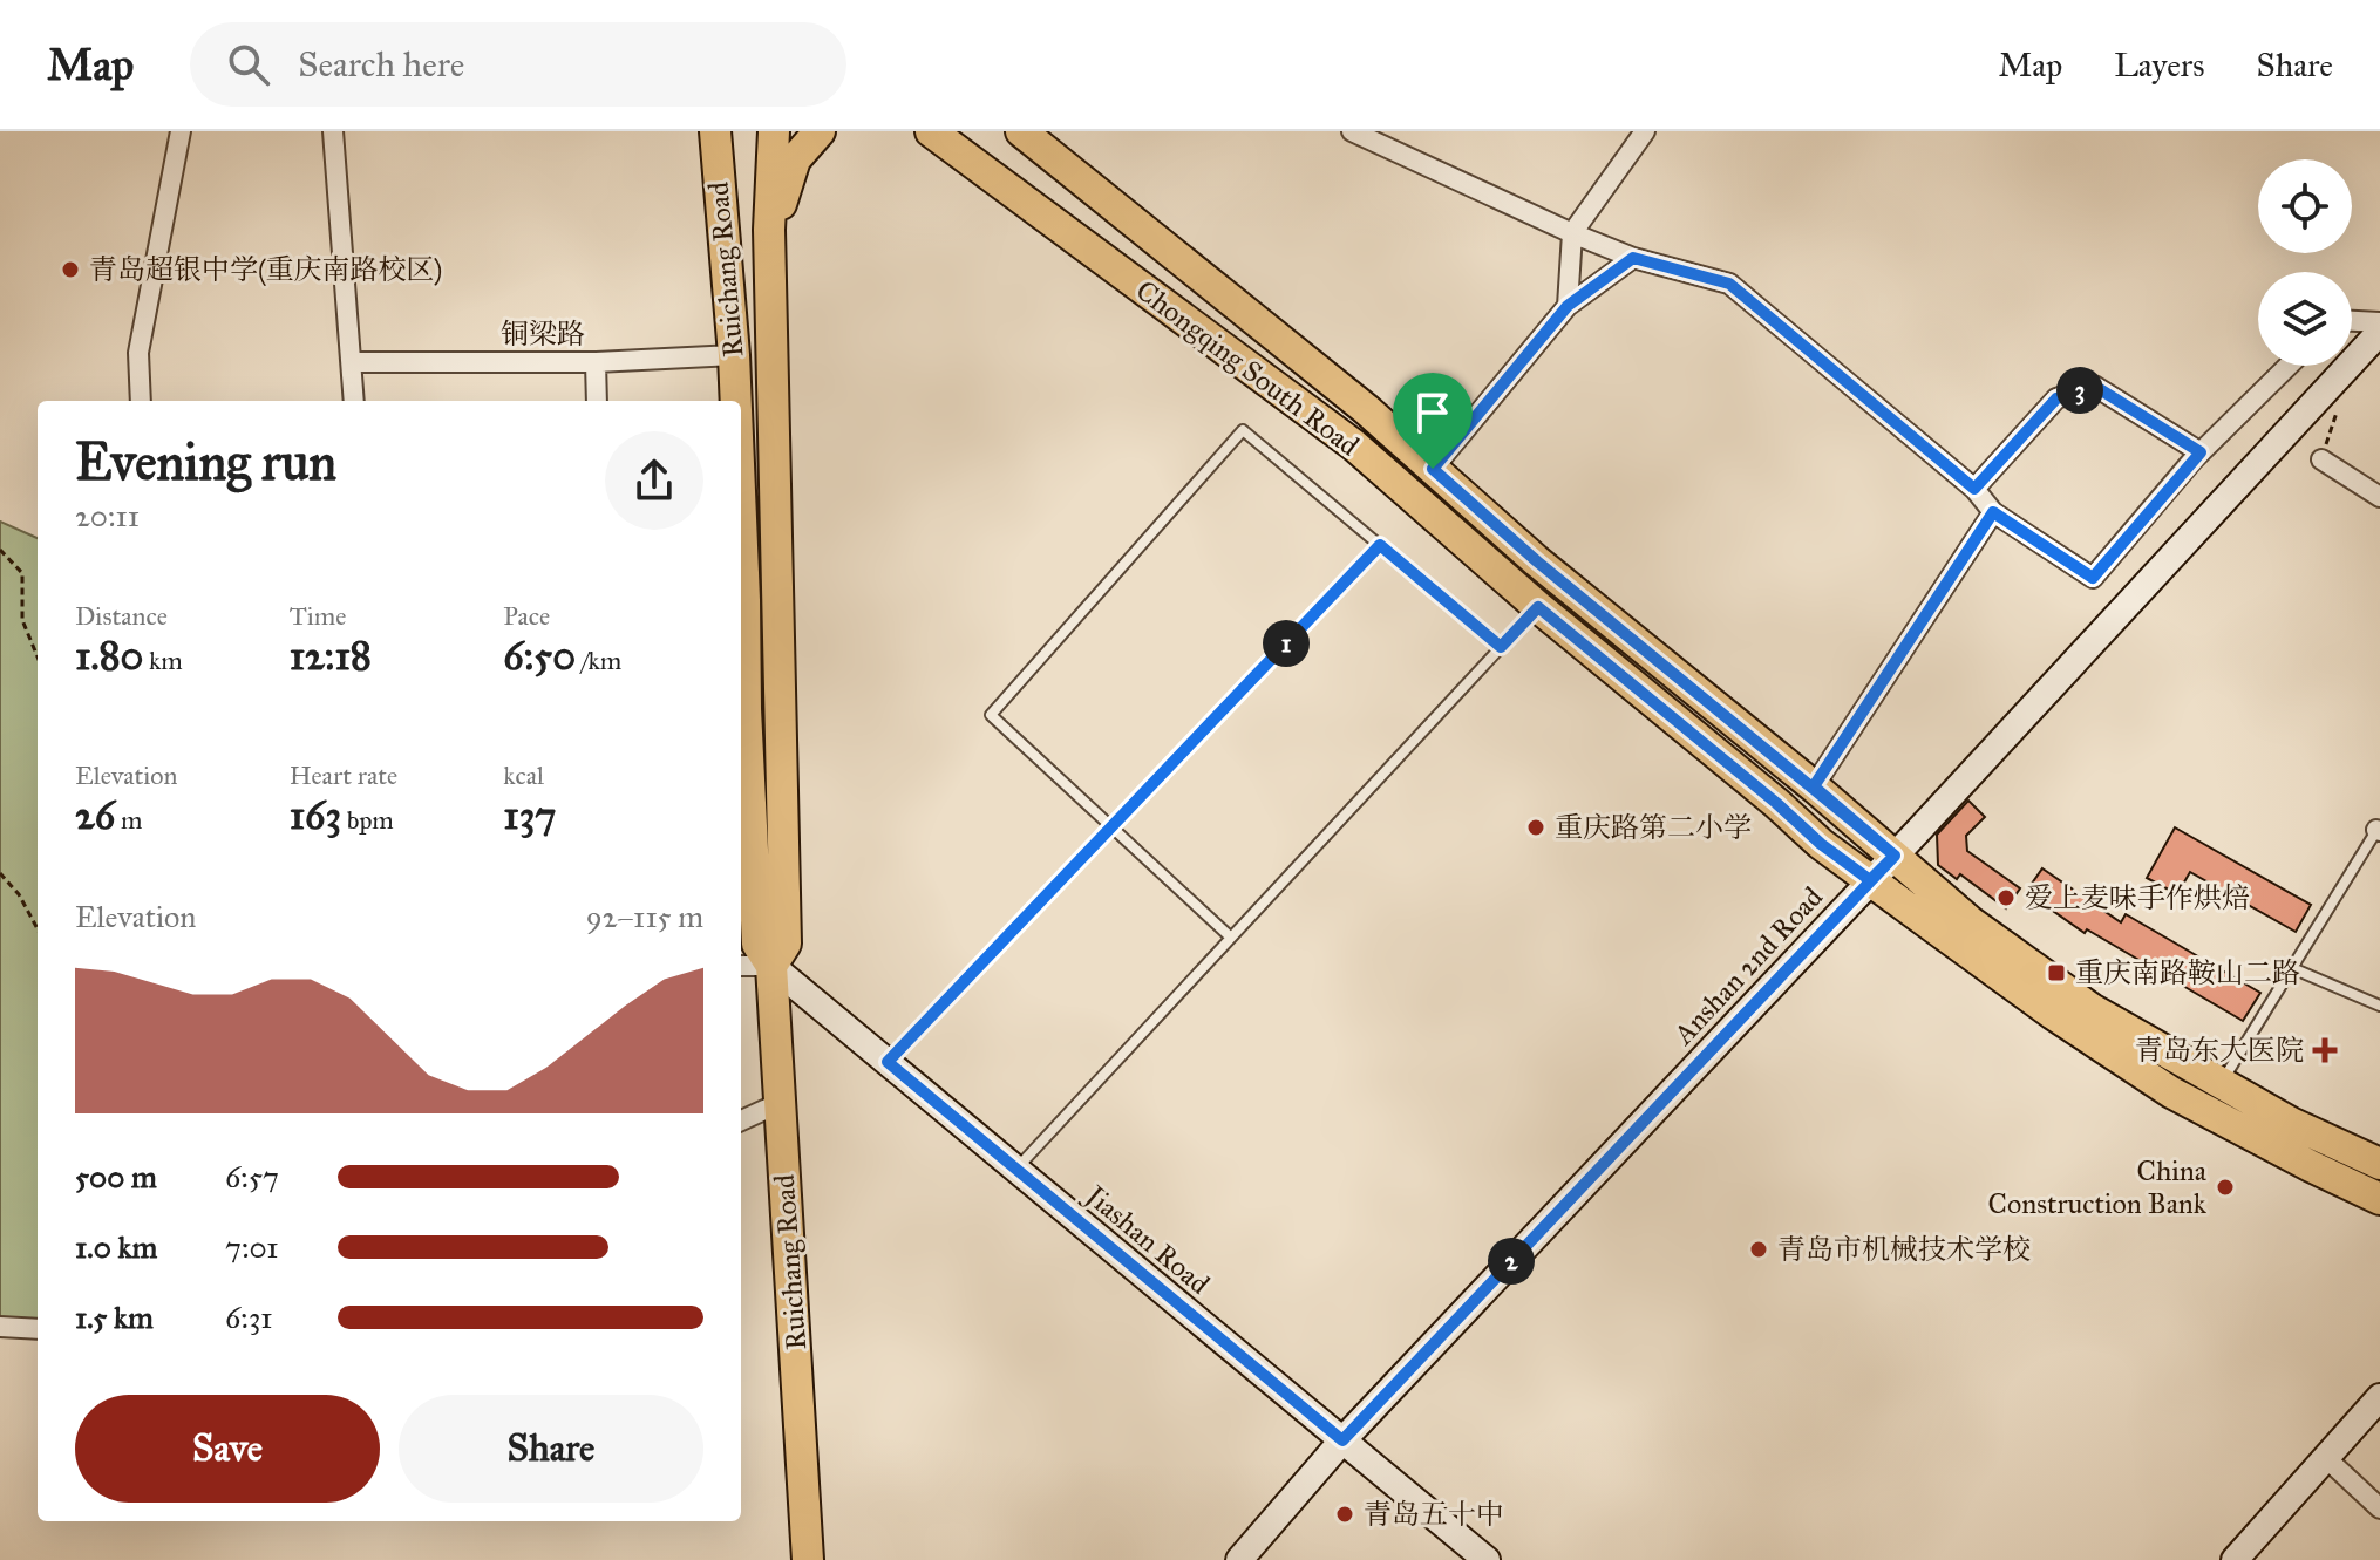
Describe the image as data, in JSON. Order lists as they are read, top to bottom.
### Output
{
  "streets": {
    "main road": ["Ruichang Road", "Chongqing South Road"],
    "street": ["铜梁路", "Anshan 2nd Road", "Jiashan Road"]
  },
  "crossings": [
    ["Ruichang Road", "铜梁路"],
    ["Ruichang Road", "Jiashan Road"],
    ["Chongqing South Road", "Anshan 2nd Road"],
    ["Anshan 2nd Road", "Jiashan Road"]
  ],
  "places": {
    "other": [
      "青岛超银中学(重庆南路校区)",
      "重庆路第二小学",
      "爱上麦味手作烘焙",
      "China Construction Bank",
      "青岛市机械技术学校",
      "青岛五十中"
    ],
    "transit": ["重庆南路鞍山二路"],
    "health": ["青岛东大医院"]
  },
  "page": {
    "header": "Map",
    "search": "Search here",
    "nav": ["Map", "Layers", "Share"],
    "pins": ["3", "1", "2"],
    "heading": ["Evening run", "20:11"],
    "stats": [
      ["Distance", "1.80 km"],
      ["Time", "12:18"],
      ["Pace", "6:50 /km"],
      ["Elevation", "26 m"],
      ["Heart rate", "163 bpm"],
      ["kcal", "137"]
    ],
    "chart": ["Elevation", "92–115 m"],
    "list": [
      {
        "name": "500 m",
        "note": "6:57"
      },
      {
        "name": "1.0 km",
        "note": "7:01"
      },
      {
        "name": "1.5 km",
        "note": "6:31"
      }
    ],
    "buttons": ["Save", "Share"]
  }
}
